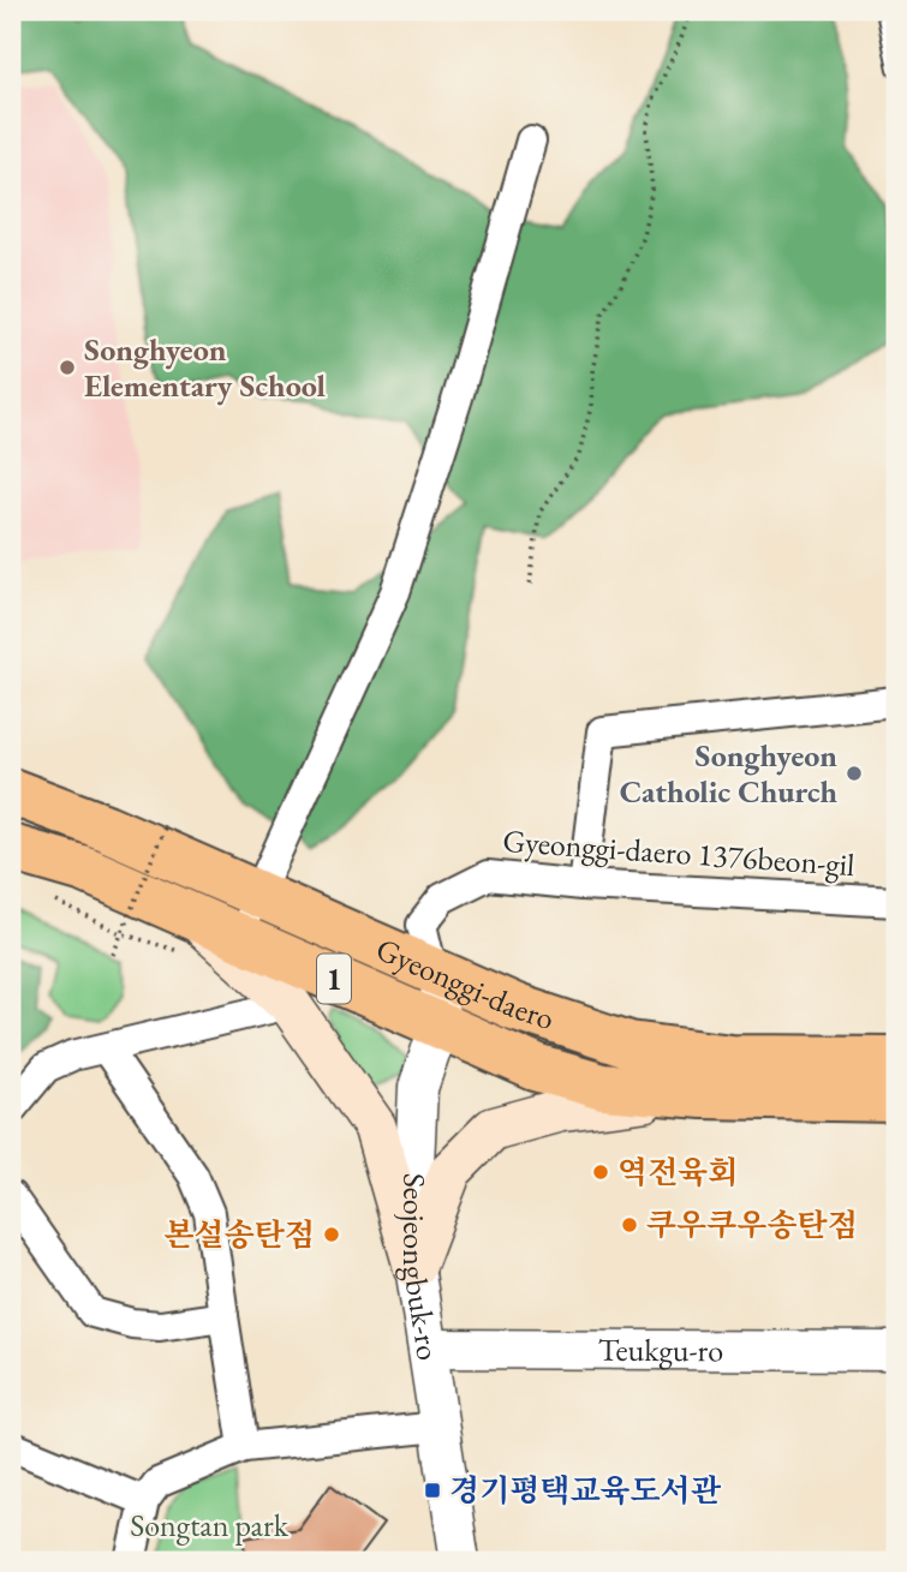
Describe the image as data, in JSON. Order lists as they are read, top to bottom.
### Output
{
  "streets": {
    "main road": ["1", "Gyeonggi-daero"],
    "street": ["Gyeonggi-daero 1376beon-gil", "Seojeongbuk-ro", "Teukgu-ro"]
  },
  "crossings": [
    ["Gyeonggi-daero 1376beon-gil", "Gyeonggi-daero"],
    ["Gyeonggi-daero 1376beon-gil", "Seojeongbuk-ro"],
    ["Gyeonggi-daero", "Seojeongbuk-ro"],
    ["Seojeongbuk-ro", "Teukgu-ro"]
  ],
  "parks": ["Songtan park"],
  "places": {
    "other": [
      "Songhyeon Elementary School",
      "Songhyeon Catholic Church",
      "역전육회",
      "쿠우쿠우송탄점",
      "본설송탄점"
    ],
    "transit": ["경기평택교육도서관"]
  }
}
